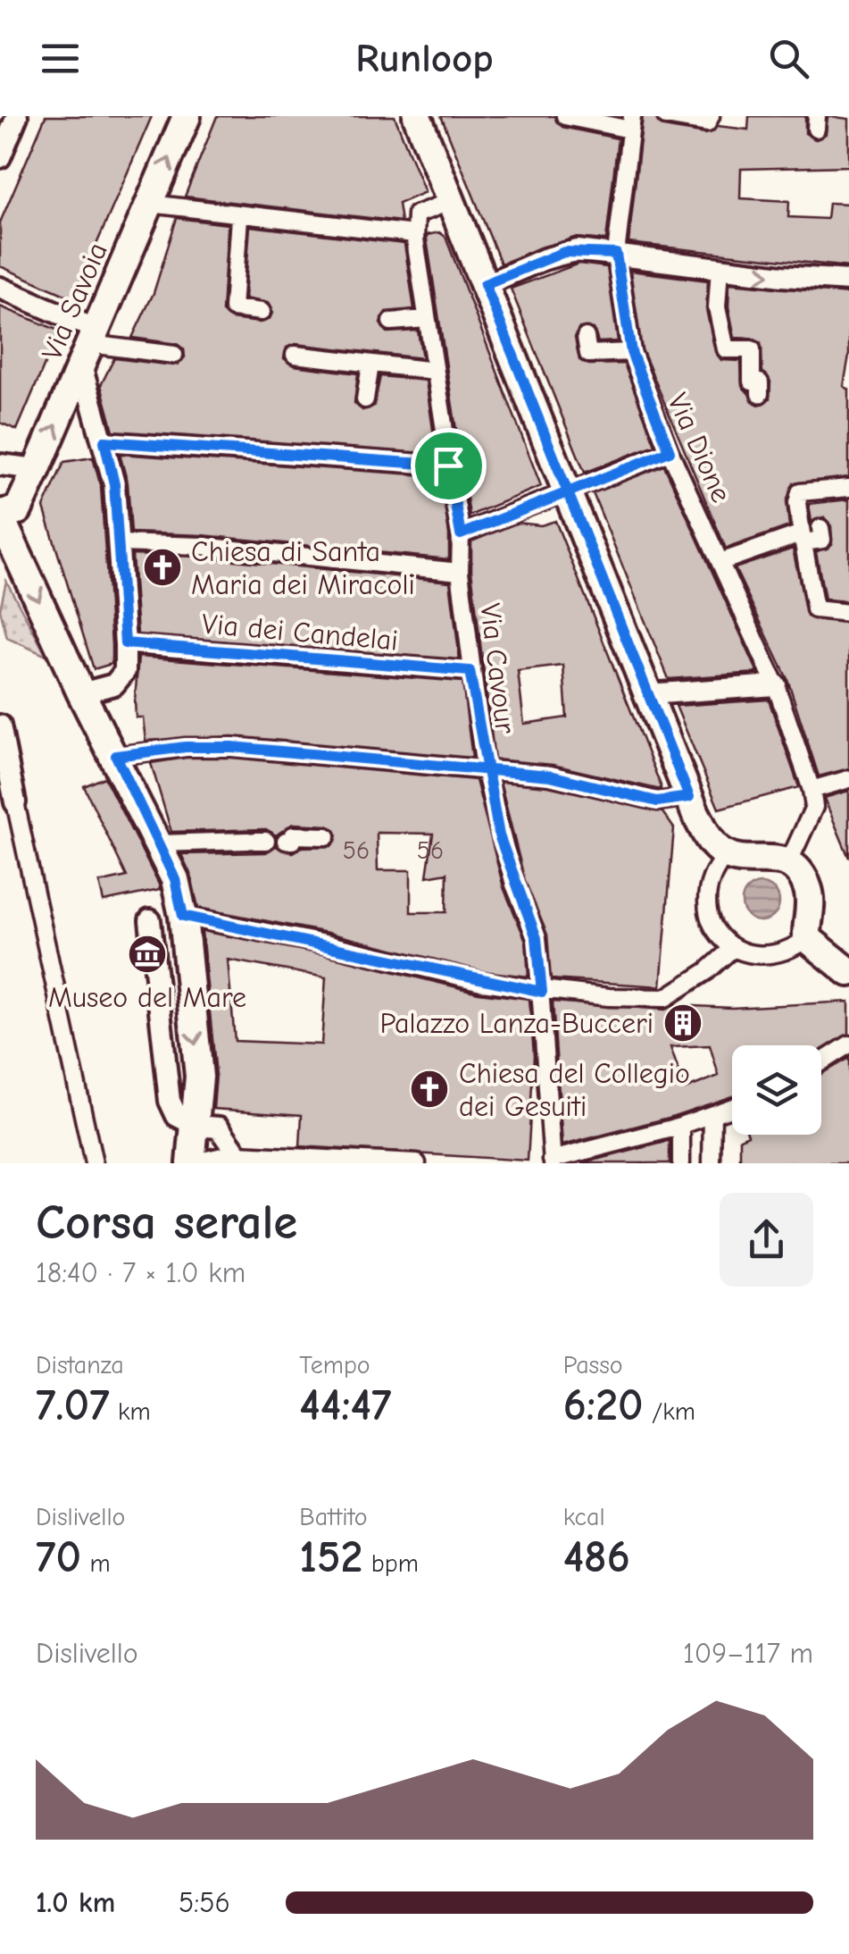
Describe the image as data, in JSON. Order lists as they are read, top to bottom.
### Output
{
  "streets": {
    "street": [
      "Via Savoia",
      "Via Dione",
      "Via dei Candelai",
      "Via Cavour"
    ]
  },
  "crossings": [
    ["Via dei Candelai", "Via Cavour"]
  ],
  "one_way": ["Via Savoia"],
  "places": {
    "church": ["Chiesa di Santa Maria dei Miracoli", "Chiesa del Collegio dei Gesuiti"],
    "museum": ["Museo del Mare"],
    "building": ["Palazzo Lanza-Bucceri"]
  },
  "house_numbers": ["56", "56"],
  "page": {
    "header": "Runloop",
    "heading": ["Corsa serale", "18:40 · 7 × 1.0 km"],
    "stats": [
      ["Distanza", "7.07 km"],
      ["Tempo", "44:47"],
      ["Passo", "6:20 /km"],
      ["Dislivello", "70 m"],
      ["Battito", "152 bpm"],
      ["kcal", "486"]
    ],
    "chart": ["Dislivello", "109–117 m"],
    "list": [
      {
        "name": "1.0 km",
        "note": "5:56"
      }
    ]
  }
}
